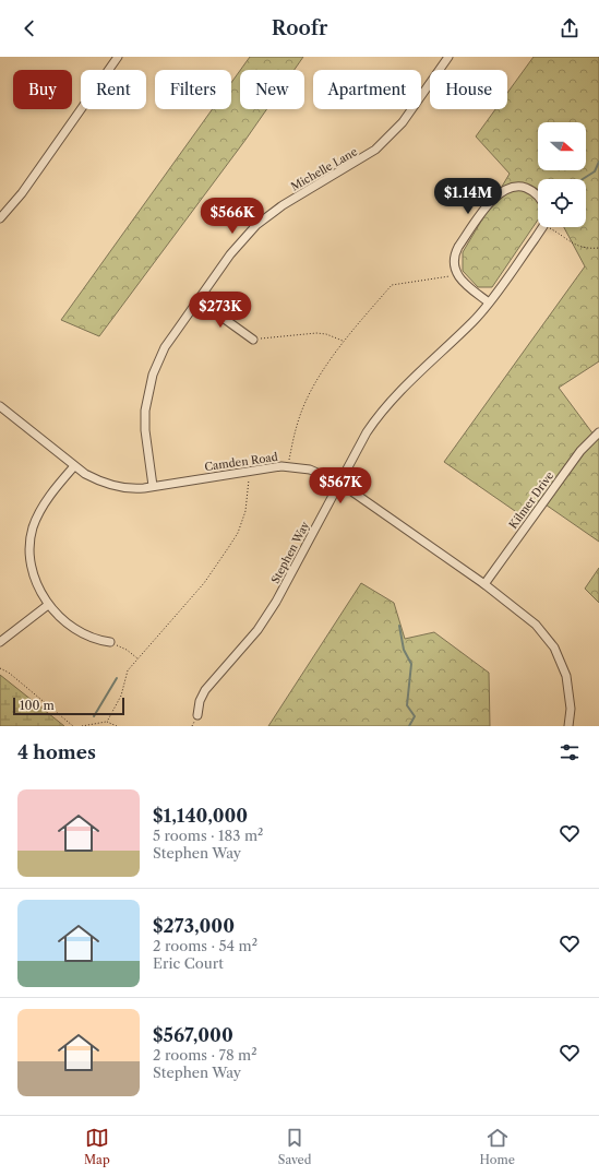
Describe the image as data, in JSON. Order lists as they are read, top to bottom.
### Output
{
  "streets": {
    "street": [
      "Michelle Lane",
      "Camden Road",
      "Kilmer Drive",
      "Stephen Way"
    ]
  },
  "crossings": [
    ["Michelle Lane", "Camden Road"],
    ["Camden Road", "Kilmer Drive"],
    ["Camden Road", "Stephen Way"]
  ],
  "scale_bar": "100 m",
  "north": "right",
  "page": {
    "header": "Roofr",
    "chip": [
      "Buy",
      "Rent",
      "Filters",
      "New",
      "Apartment",
      "House"
    ],
    "price": [
      "$1.14M",
      "$566K",
      "$273K",
      "$567K"
    ],
    "scale": "100 m",
    "heading": "4 homes",
    "list": [
      {
        "name": "$1,140,000",
        "note": "5 rooms · 183 m² · Stephen Way"
      },
      {
        "name": "$273,000",
        "note": "2 rooms · 54 m² · Eric Court"
      },
      {
        "name": "$567,000",
        "note": "2 rooms · 78 m² · Stephen Way"
      }
    ],
    "tabs": ["Map", "Saved", "Home"]
  }
}
